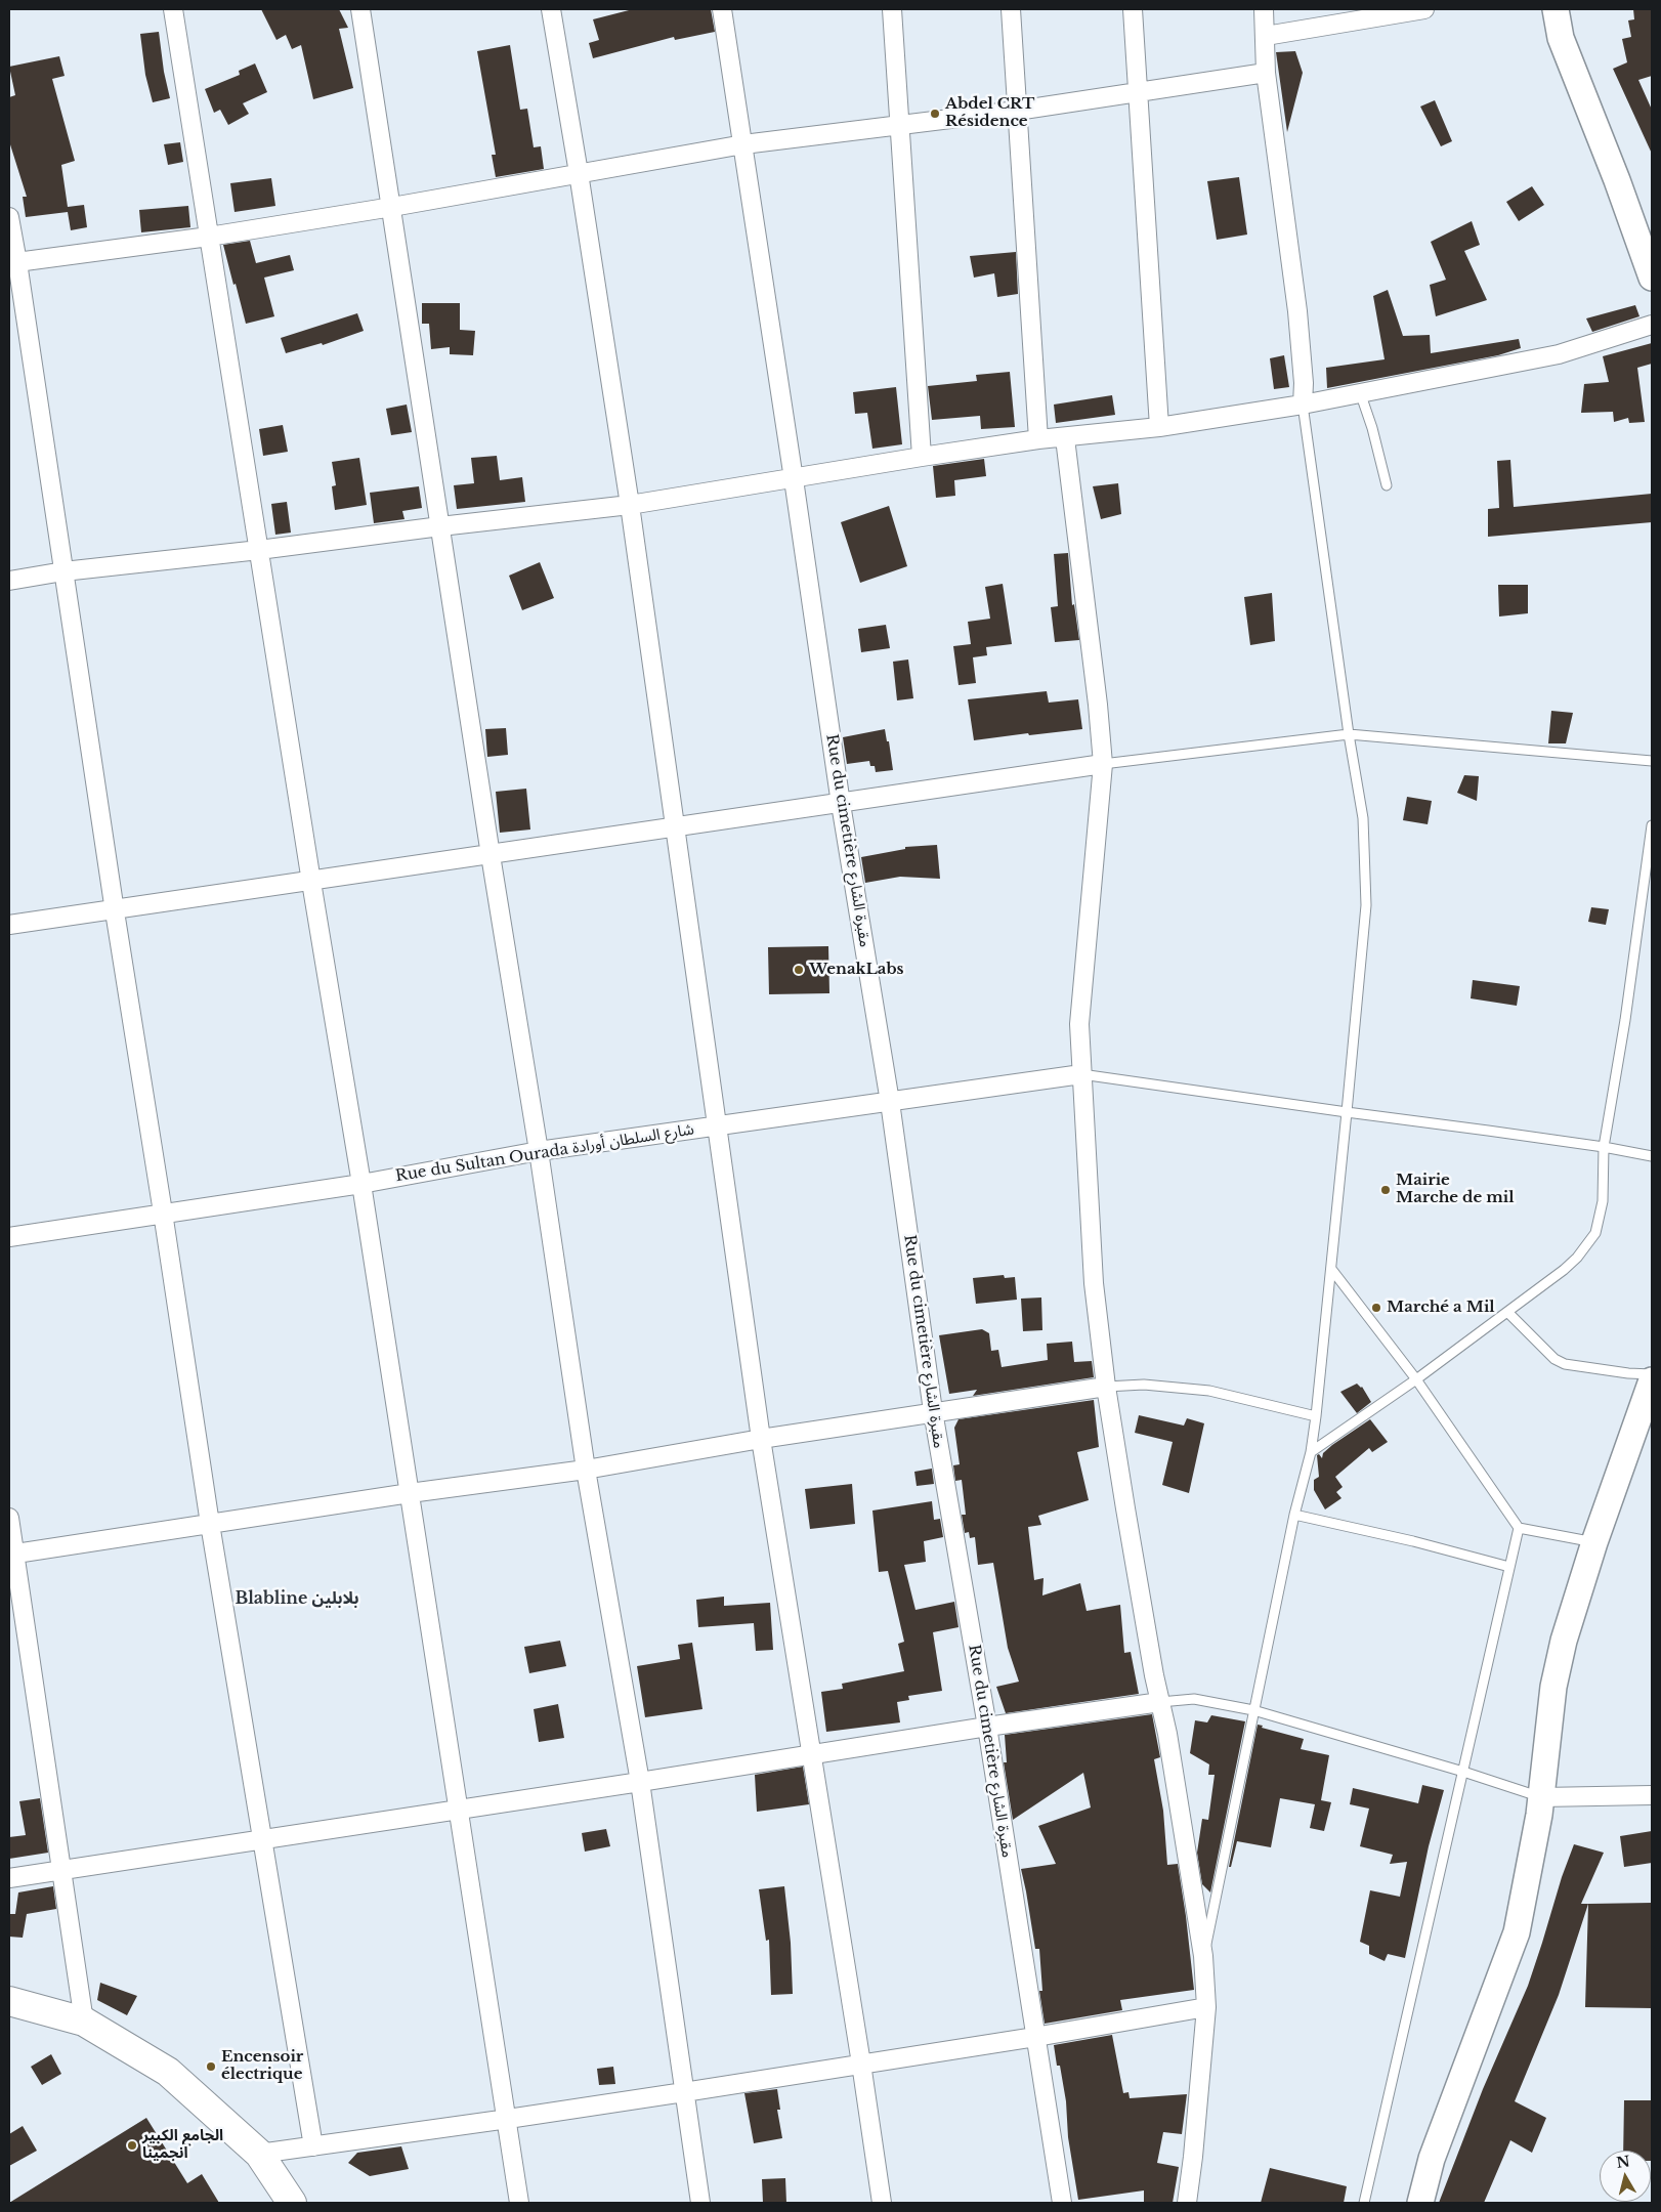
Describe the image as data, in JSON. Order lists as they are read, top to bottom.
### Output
{
  "streets": {
    "street": ["Rue du cimetière مقبرة الشارع", "Rue du Sultan Ourada شارع السلطان أورادة"]
  },
  "crossings": [
    ["Rue du cimetière مقبرة الشارع", "Rue du Sultan Ourada شارع السلطان أورادة"]
  ],
  "districts": ["Blabline بلابلين"],
  "places": [
    "Abdel CRT Résidence",
    "WenakLabs",
    "Mairie Marche de mil",
    "Marché a Mil",
    "Encensoir électrique",
    "الجامع الكبير انجمينا"
  ],
  "north": "top"
}
